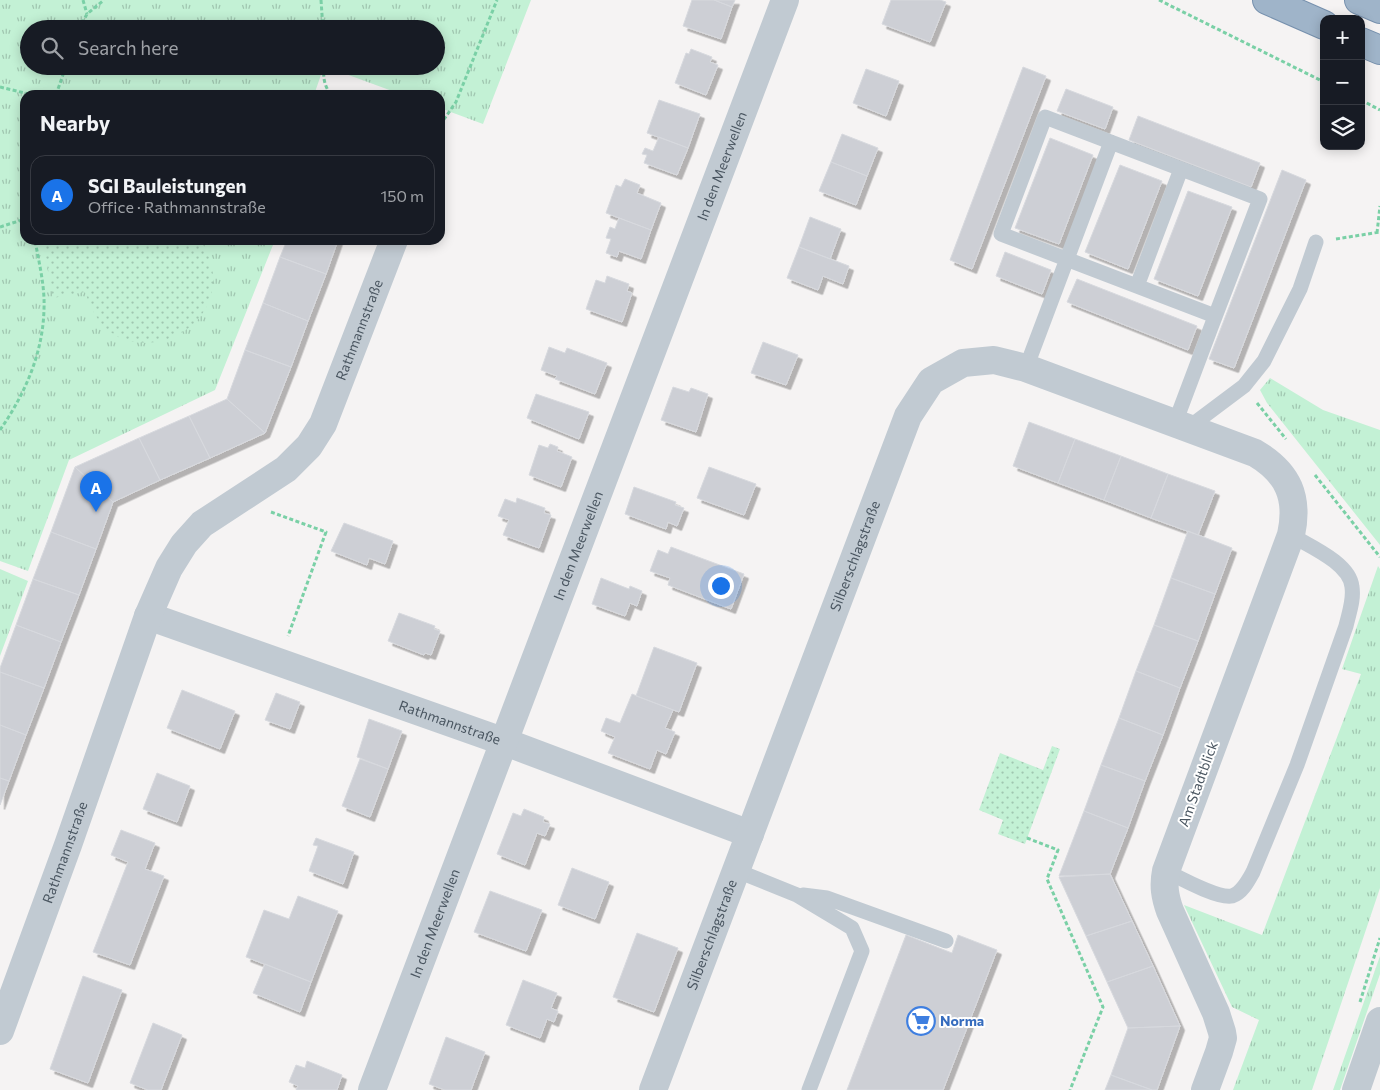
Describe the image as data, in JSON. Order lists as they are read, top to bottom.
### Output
{
  "streets": {
    "street": [
      "In den Meerwellen",
      "Rathmannstraße",
      "Silberschlagstraße",
      "Am Stadtblick"
    ]
  },
  "crossings": [
    ["In den Meerwellen", "Rathmannstraße"],
    ["Rathmannstraße", "Silberschlagstraße"],
    ["Silberschlagstraße", "Am Stadtblick"]
  ],
  "places": {
    "supermarket": ["Norma"]
  },
  "page": {
    "map_buttons": ["+", "−"],
    "search": "Search here",
    "heading": "Nearby",
    "list": [
      {
        "mark": "A",
        "name": "SGI Bauleistungen",
        "note": "Office · Rathmannstraße",
        "value": "150 m"
      }
    ],
    "pins": "A"
  }
}
